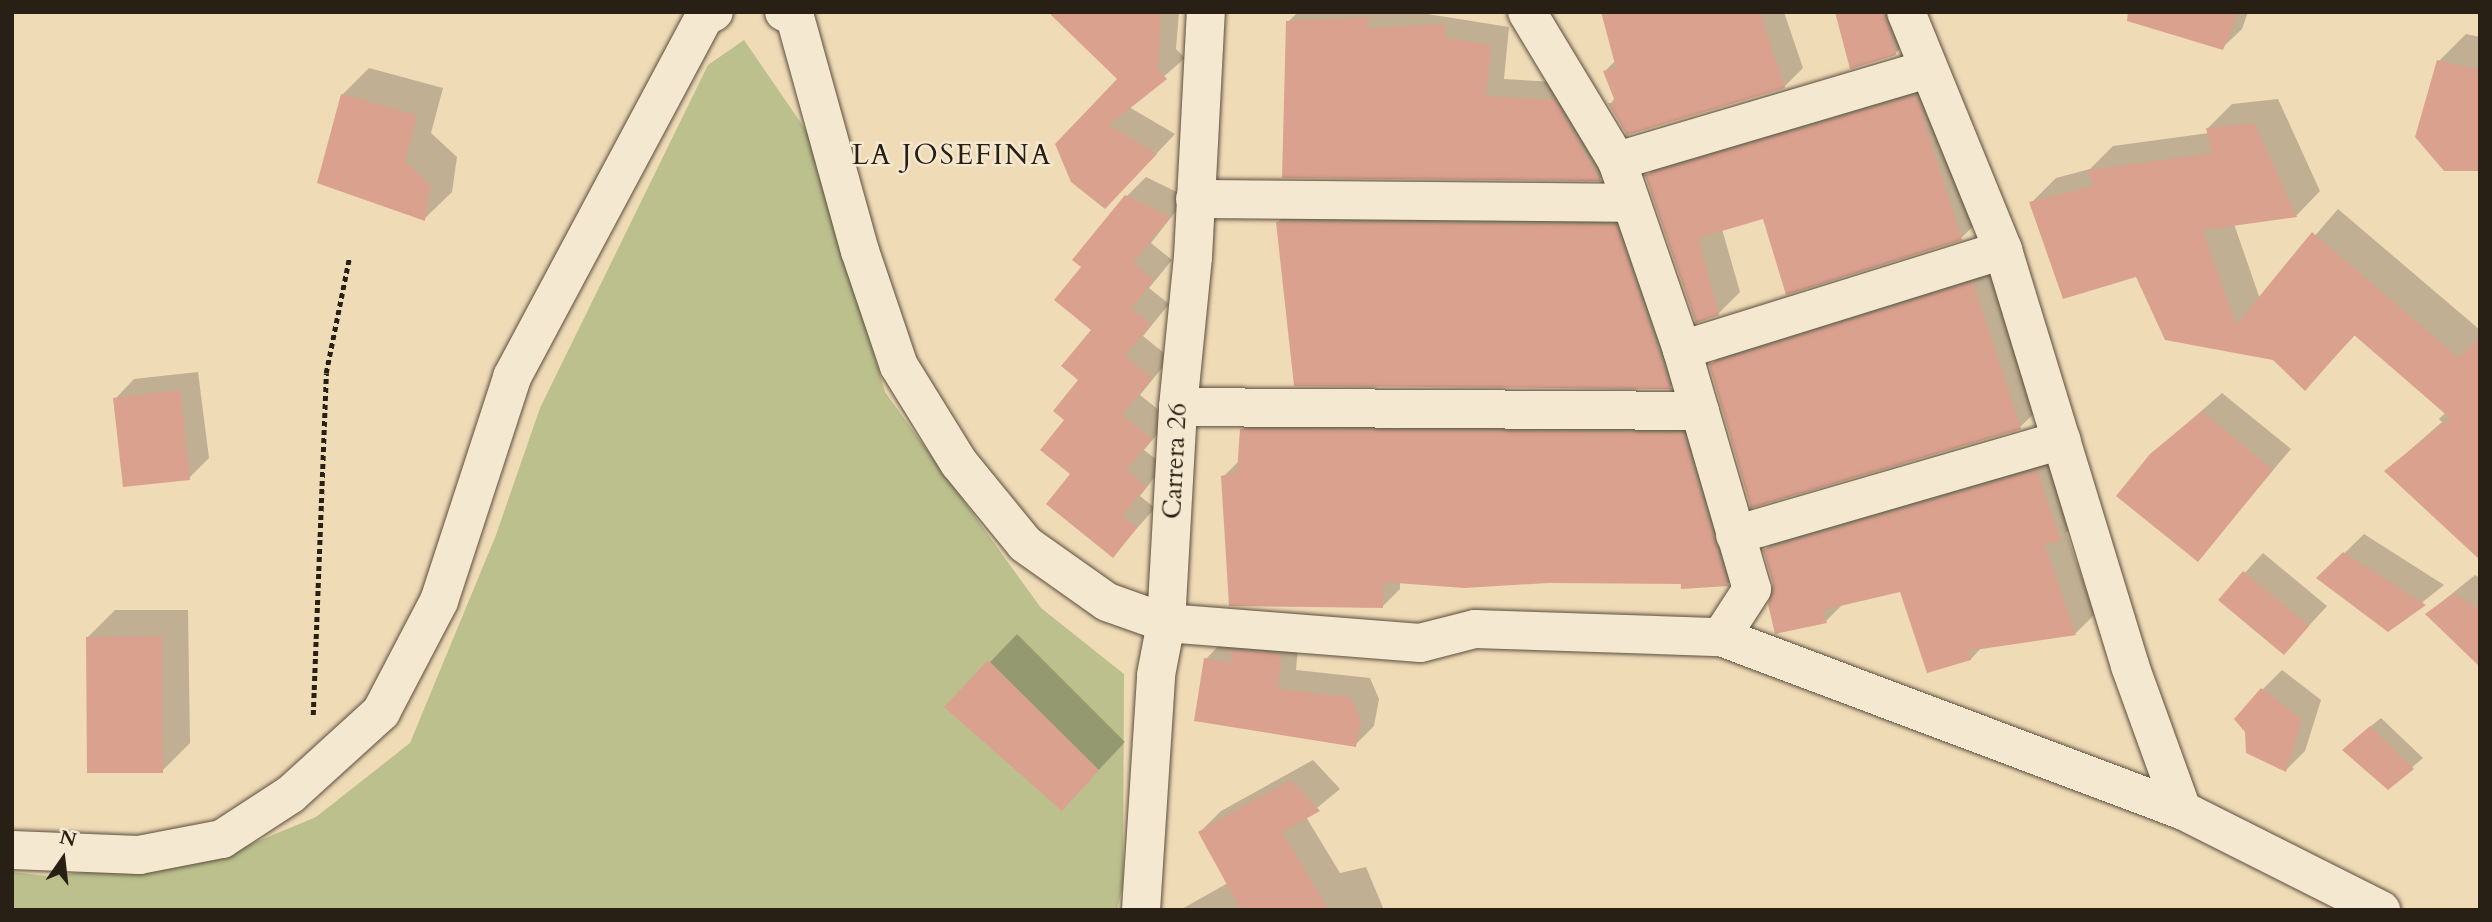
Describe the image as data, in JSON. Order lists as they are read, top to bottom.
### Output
{
  "streets": {
    "street": ["Carrera 26"]
  },
  "districts": ["LA JOSEFINA"],
  "north": "top"
}
